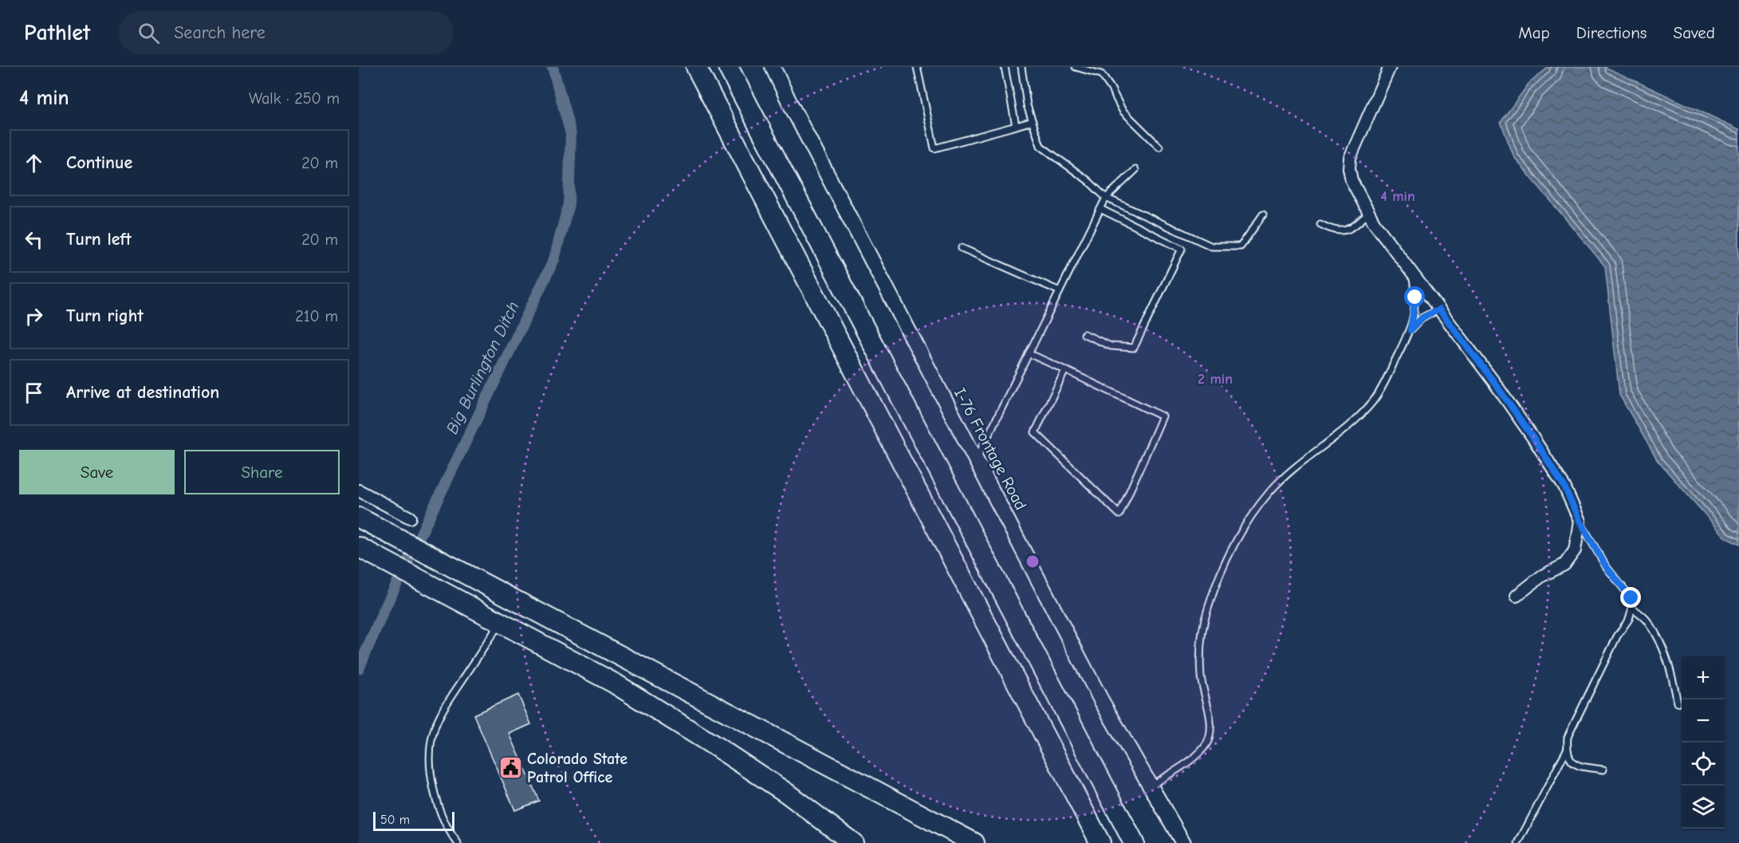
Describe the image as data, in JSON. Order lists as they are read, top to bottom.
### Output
{
  "streets": {
    "street": ["I-76 Frontage Road"]
  },
  "water": ["Big Burlington Ditch"],
  "places": {
    "public building": ["Colorado State Patrol Office"]
  },
  "scale_bar": "50 m",
  "page": {
    "header": "Pathlet",
    "search": "Search here",
    "nav": ["Map", "Directions", "Saved"],
    "heading": ["4 min", "Walk · 250 m"],
    "list": [
      ["Continue", "20 m"],
      ["Turn left", "20 m"],
      ["Turn right", "210 m"],
      "Arrive at destination"
    ],
    "buttons": ["Save", "Share"],
    "map_buttons": ["+", "−"],
    "scale": "50 m"
  },
  "rings": ["4 min", "2 min"]
}
